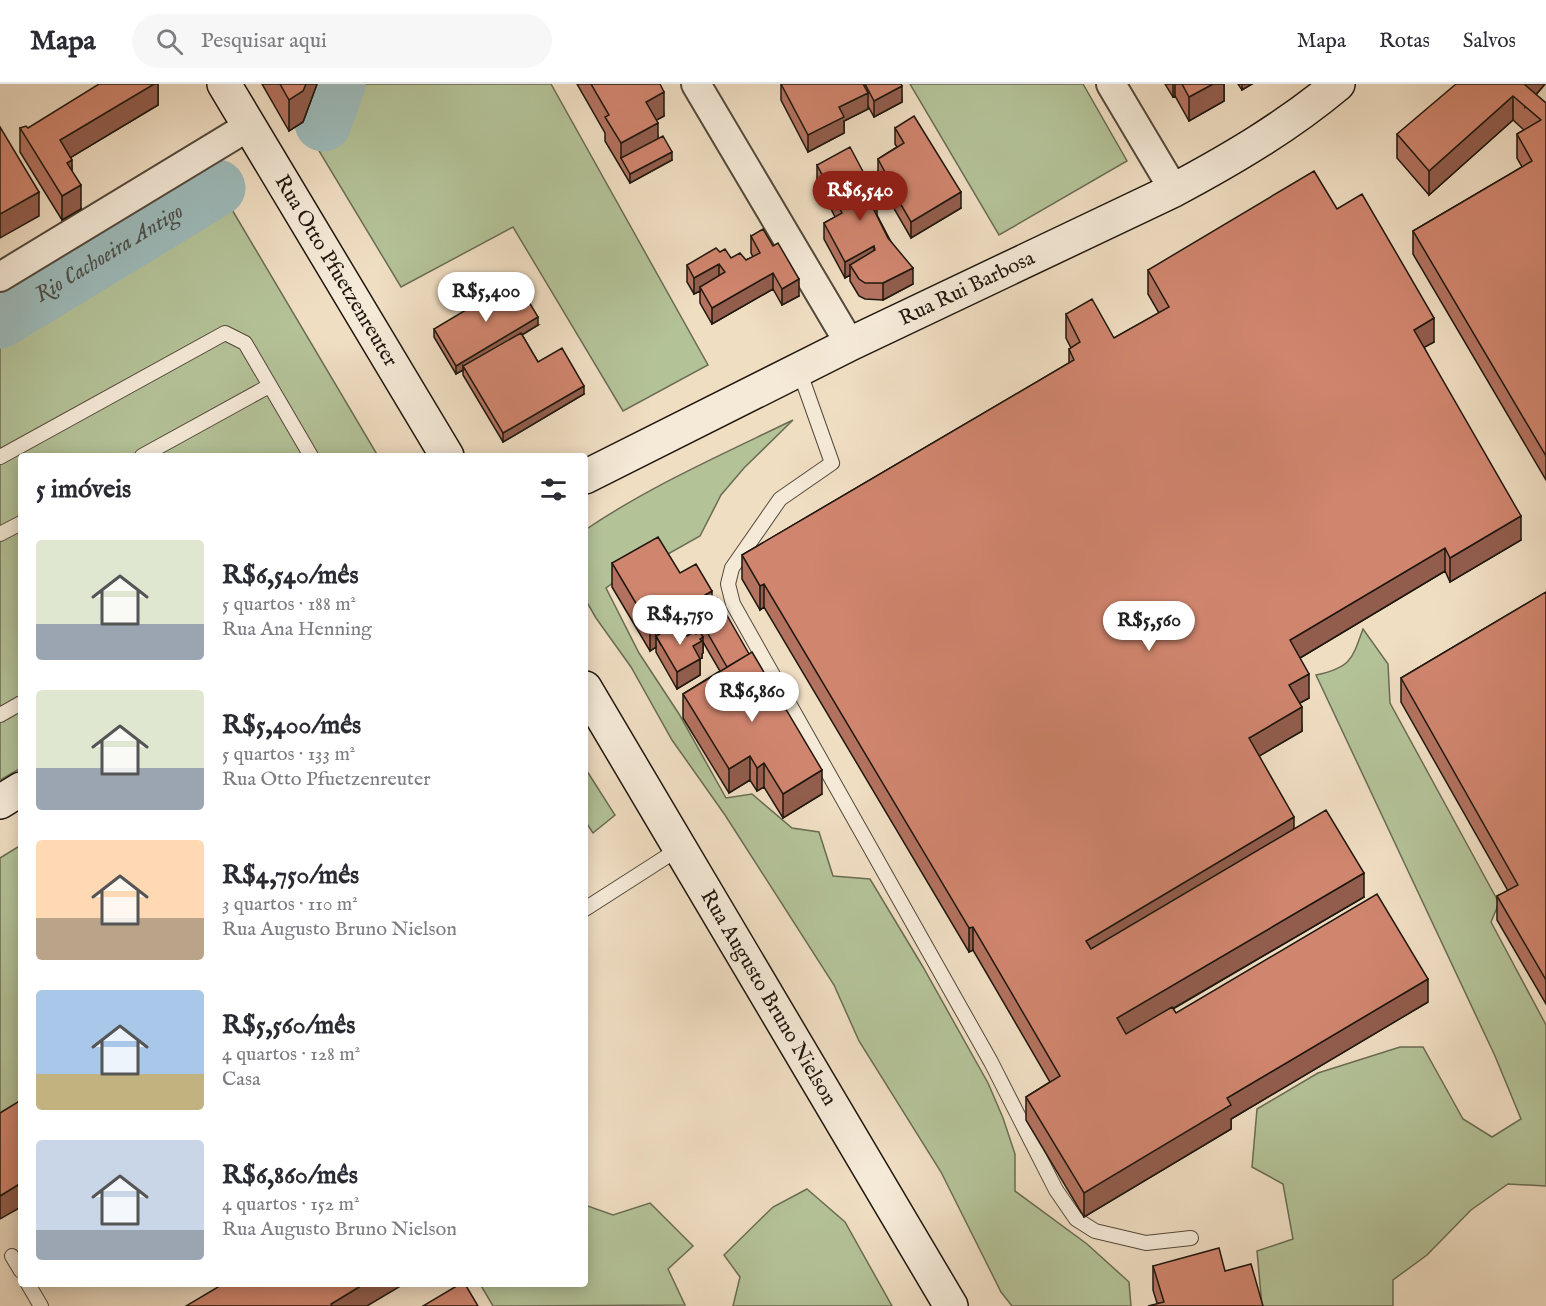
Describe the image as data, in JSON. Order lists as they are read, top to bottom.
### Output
{
  "streets": {
    "main road": ["Rua Otto Pfuetzenreuter", "Rua Rui Barbosa", "Rua Augusto Bruno Nielson"]
  },
  "water": ["Rio Cachoeira Antigo"],
  "page": {
    "header": "Mapa",
    "search": "Pesquisar aqui",
    "nav": ["Mapa", "Rotas", "Salvos"],
    "price": [
      "R$6,540",
      "R$5,400",
      "R$4,750",
      "R$5,560",
      "R$6,860"
    ],
    "heading": "5 imóveis",
    "list": [
      {
        "name": "R$6,540/mês",
        "note": "5 quartos · 188 m² · Rua Ana Henning"
      },
      {
        "name": "R$5,400/mês",
        "note": "5 quartos · 133 m² · Rua Otto Pfuetzenreuter"
      },
      {
        "name": "R$4,750/mês",
        "note": "3 quartos · 110 m² · Rua Augusto Bruno Nielson"
      },
      {
        "name": "R$5,560/mês",
        "note": "4 quartos · 128 m² · Casa"
      },
      {
        "name": "R$6,860/mês",
        "note": "4 quartos · 152 m² · Rua Augusto Bruno Nielson"
      }
    ]
  }
}
